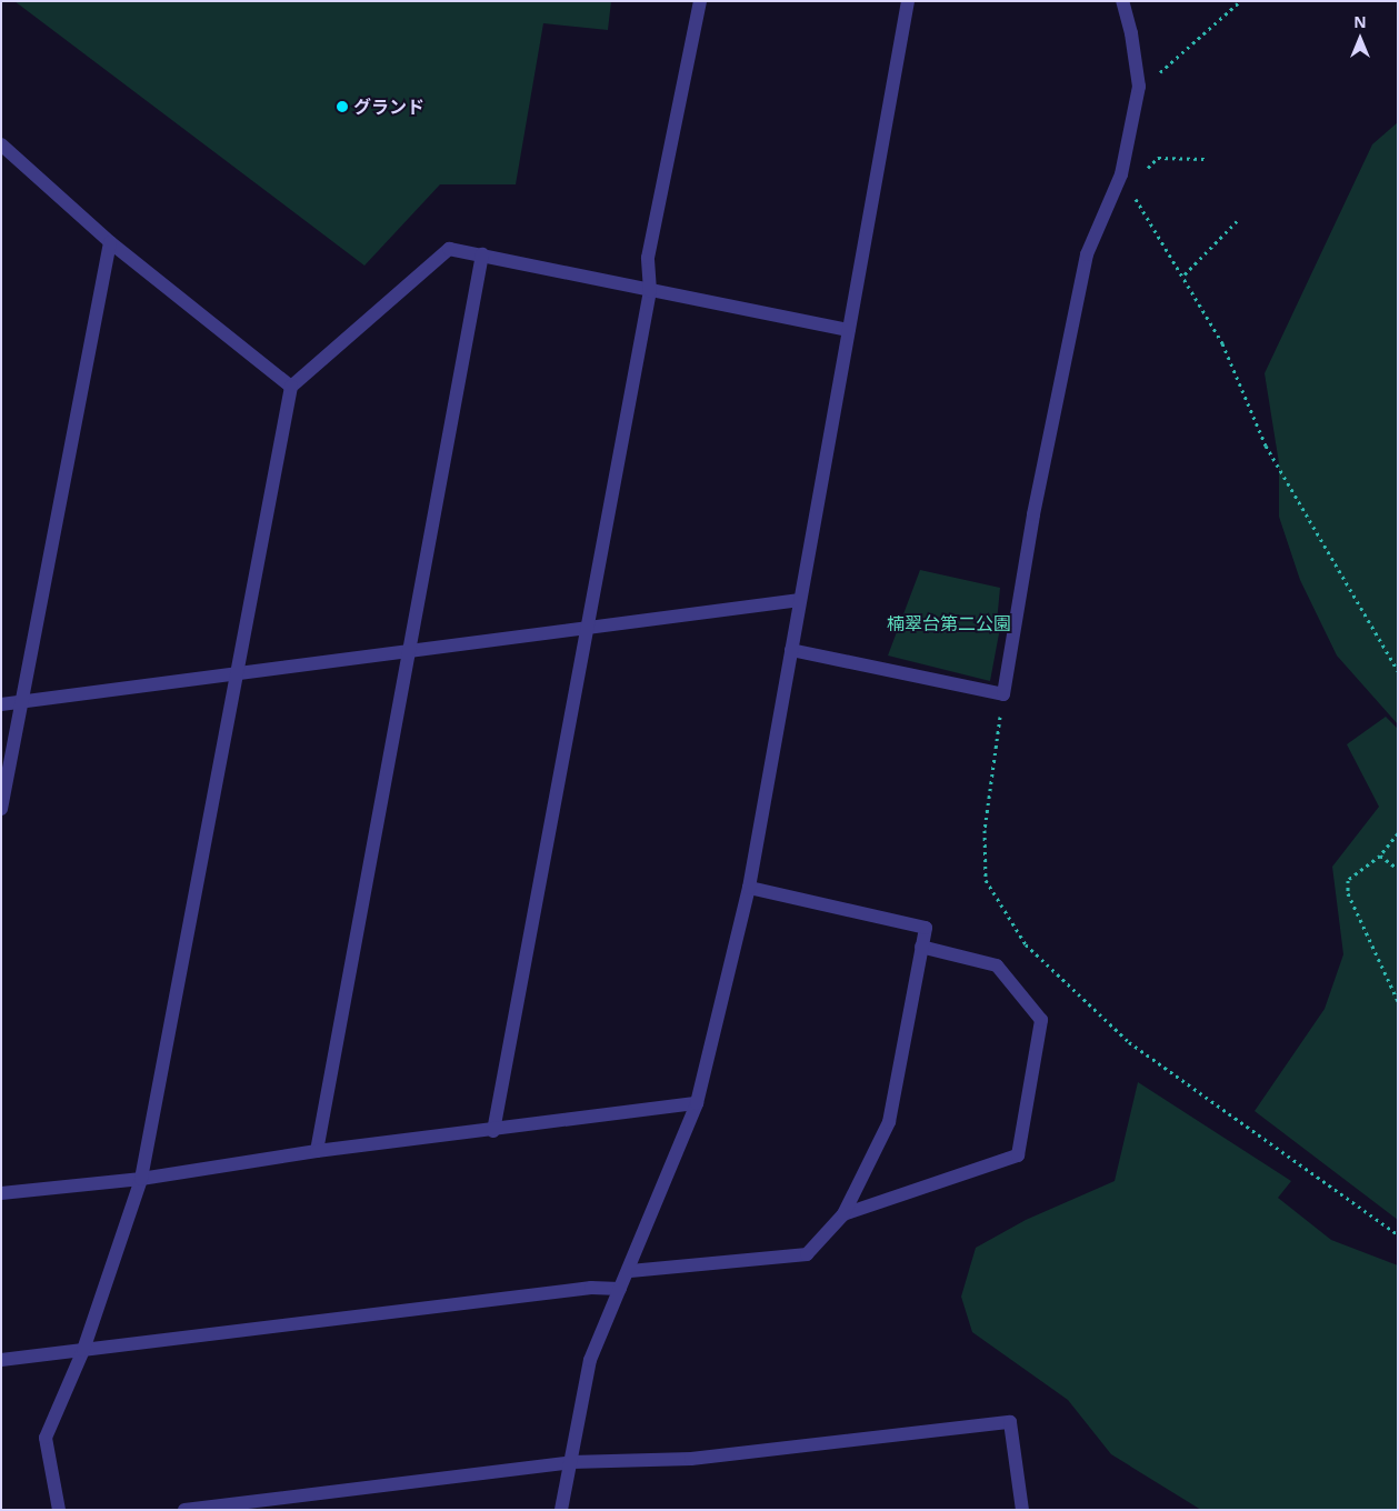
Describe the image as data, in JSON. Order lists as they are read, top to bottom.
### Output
{
  "parks": ["楠翠台第二公園"],
  "places": ["グランド"],
  "north": "top"
}
